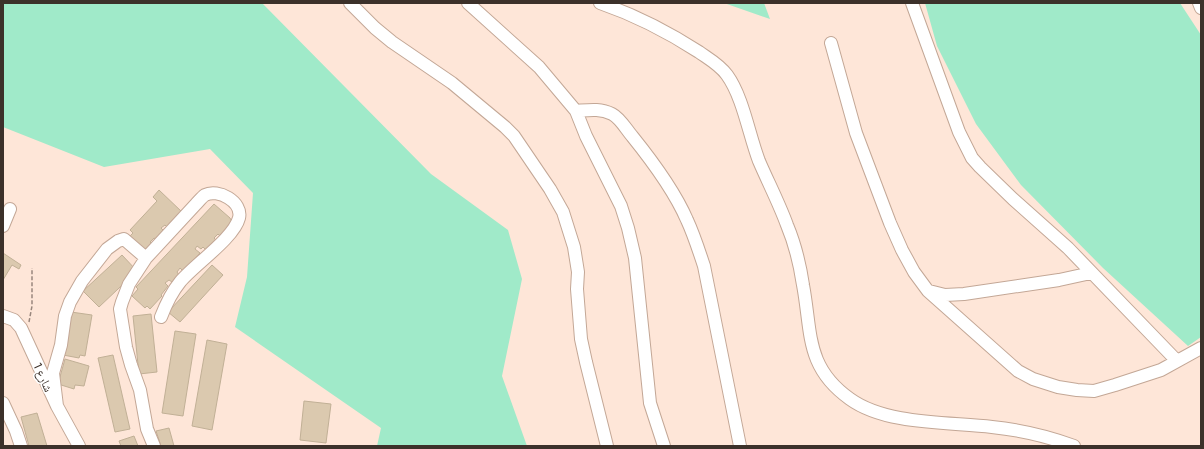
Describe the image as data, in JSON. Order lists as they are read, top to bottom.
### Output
{
  "streets": {
    "street": ["شارع 1"]
  }
}
